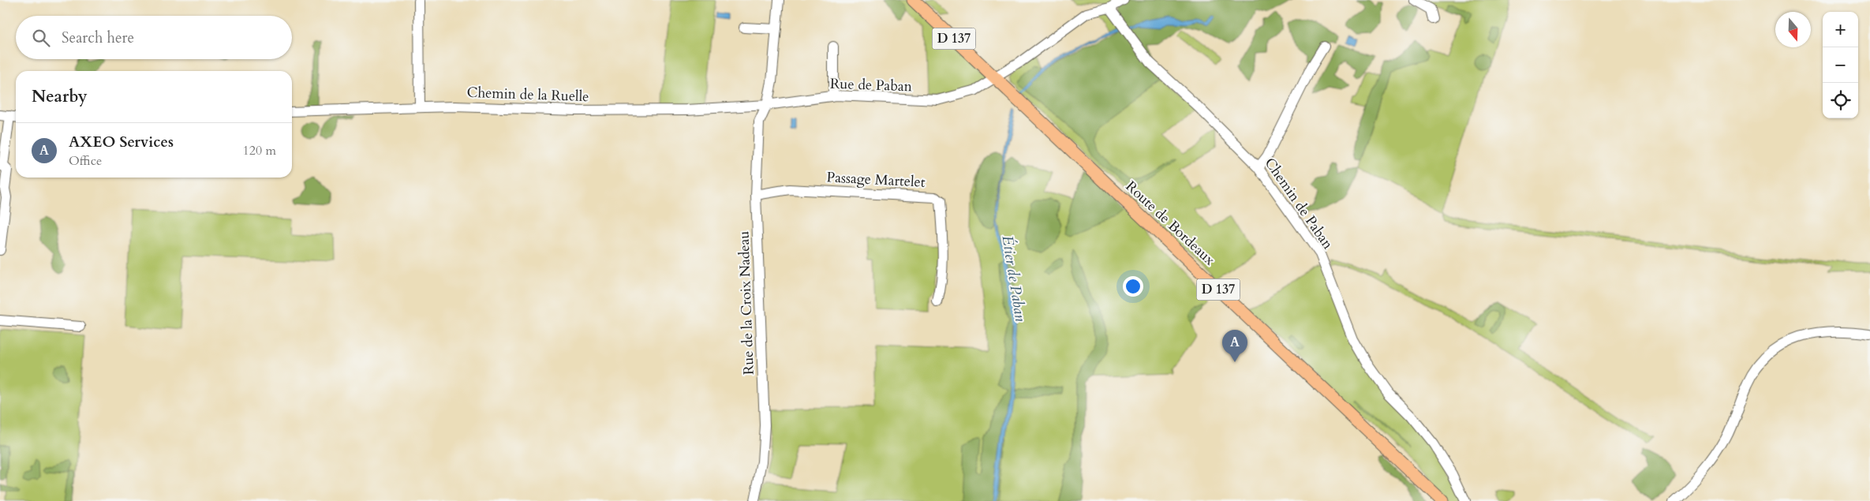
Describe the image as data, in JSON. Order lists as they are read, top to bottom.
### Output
{
  "streets": {
    "main road": ["D 137", "Route de Bordeaux"],
    "street": [
      "Rue de Paban",
      "Chemin de la Ruelle",
      "Passage Martelet",
      "Chemin de Paban",
      "Rue de la Croix Nadeau"
    ]
  },
  "crossings": [
    ["Rue de Paban", "Chemin de la Ruelle"],
    ["Rue de Paban", "Chemin de Paban"],
    ["Rue de Paban", "Route de Bordeaux"],
    ["Rue de Paban", "Rue de la Croix Nadeau"],
    ["Chemin de la Ruelle", "Rue de la Croix Nadeau"],
    ["Passage Martelet", "Rue de la Croix Nadeau"]
  ],
  "water": ["Étier de Paban"],
  "north": "bottom",
  "page": {
    "map_buttons": ["+", "−"],
    "search": "Search here",
    "heading": "Nearby",
    "list": [
      {
        "mark": "A",
        "name": "AXEO Services",
        "note": "Office",
        "value": "120 m"
      }
    ],
    "pins": "A"
  }
}
